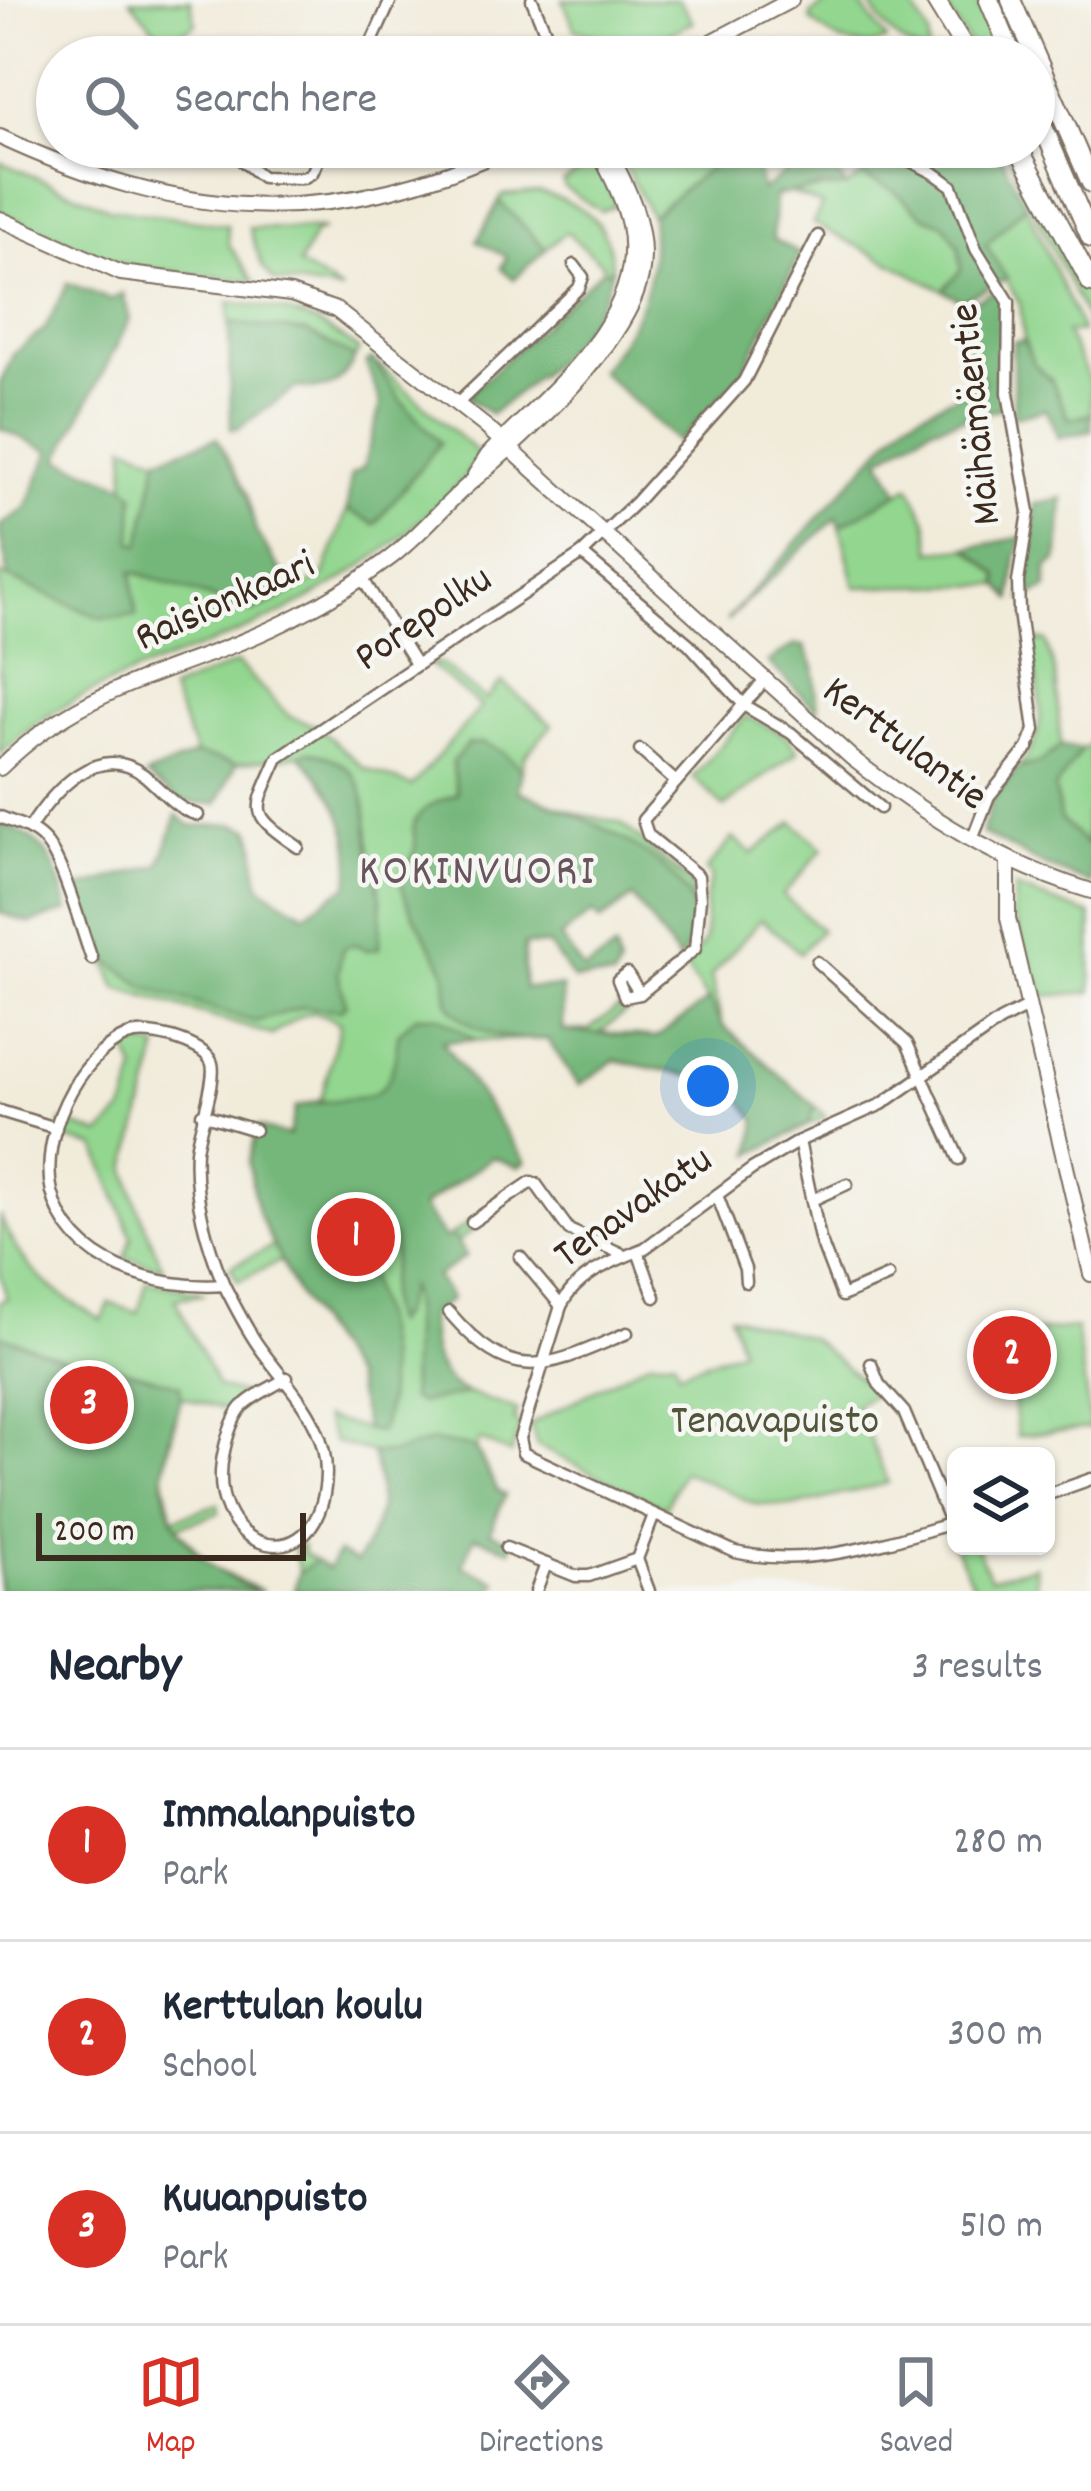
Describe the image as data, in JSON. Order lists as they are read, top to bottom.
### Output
{
  "streets": {
    "main road": ["Raisionkaari", "Kerttulantie"],
    "street": ["Mäihämäentie", "Porepolku", "Tenavakatu"]
  },
  "crossings": [
    ["Mäihämäentie", "Kerttulantie"],
    ["Raisionkaari", "Kerttulantie"],
    ["Porepolku", "Kerttulantie"],
    ["Kerttulantie", "Tenavakatu"]
  ],
  "districts": ["KOKINVUORI"],
  "parks": ["Tenavapuisto"],
  "scale_bar": "200 m",
  "page": {
    "search": "Search here",
    "pins": ["1", "2", "3"],
    "scale": "200 m",
    "heading": ["Nearby", "3 results"],
    "list": [
      {
        "mark": "1",
        "name": "Immalanpuisto",
        "note": "Park",
        "value": "280 m"
      },
      {
        "mark": "2",
        "name": "Kerttulan koulu",
        "note": "School",
        "value": "300 m"
      },
      {
        "mark": "3",
        "name": "Kuuanpuisto",
        "note": "Park",
        "value": "510 m"
      }
    ],
    "nav": ["Map", "Directions", "Saved"]
  }
}
